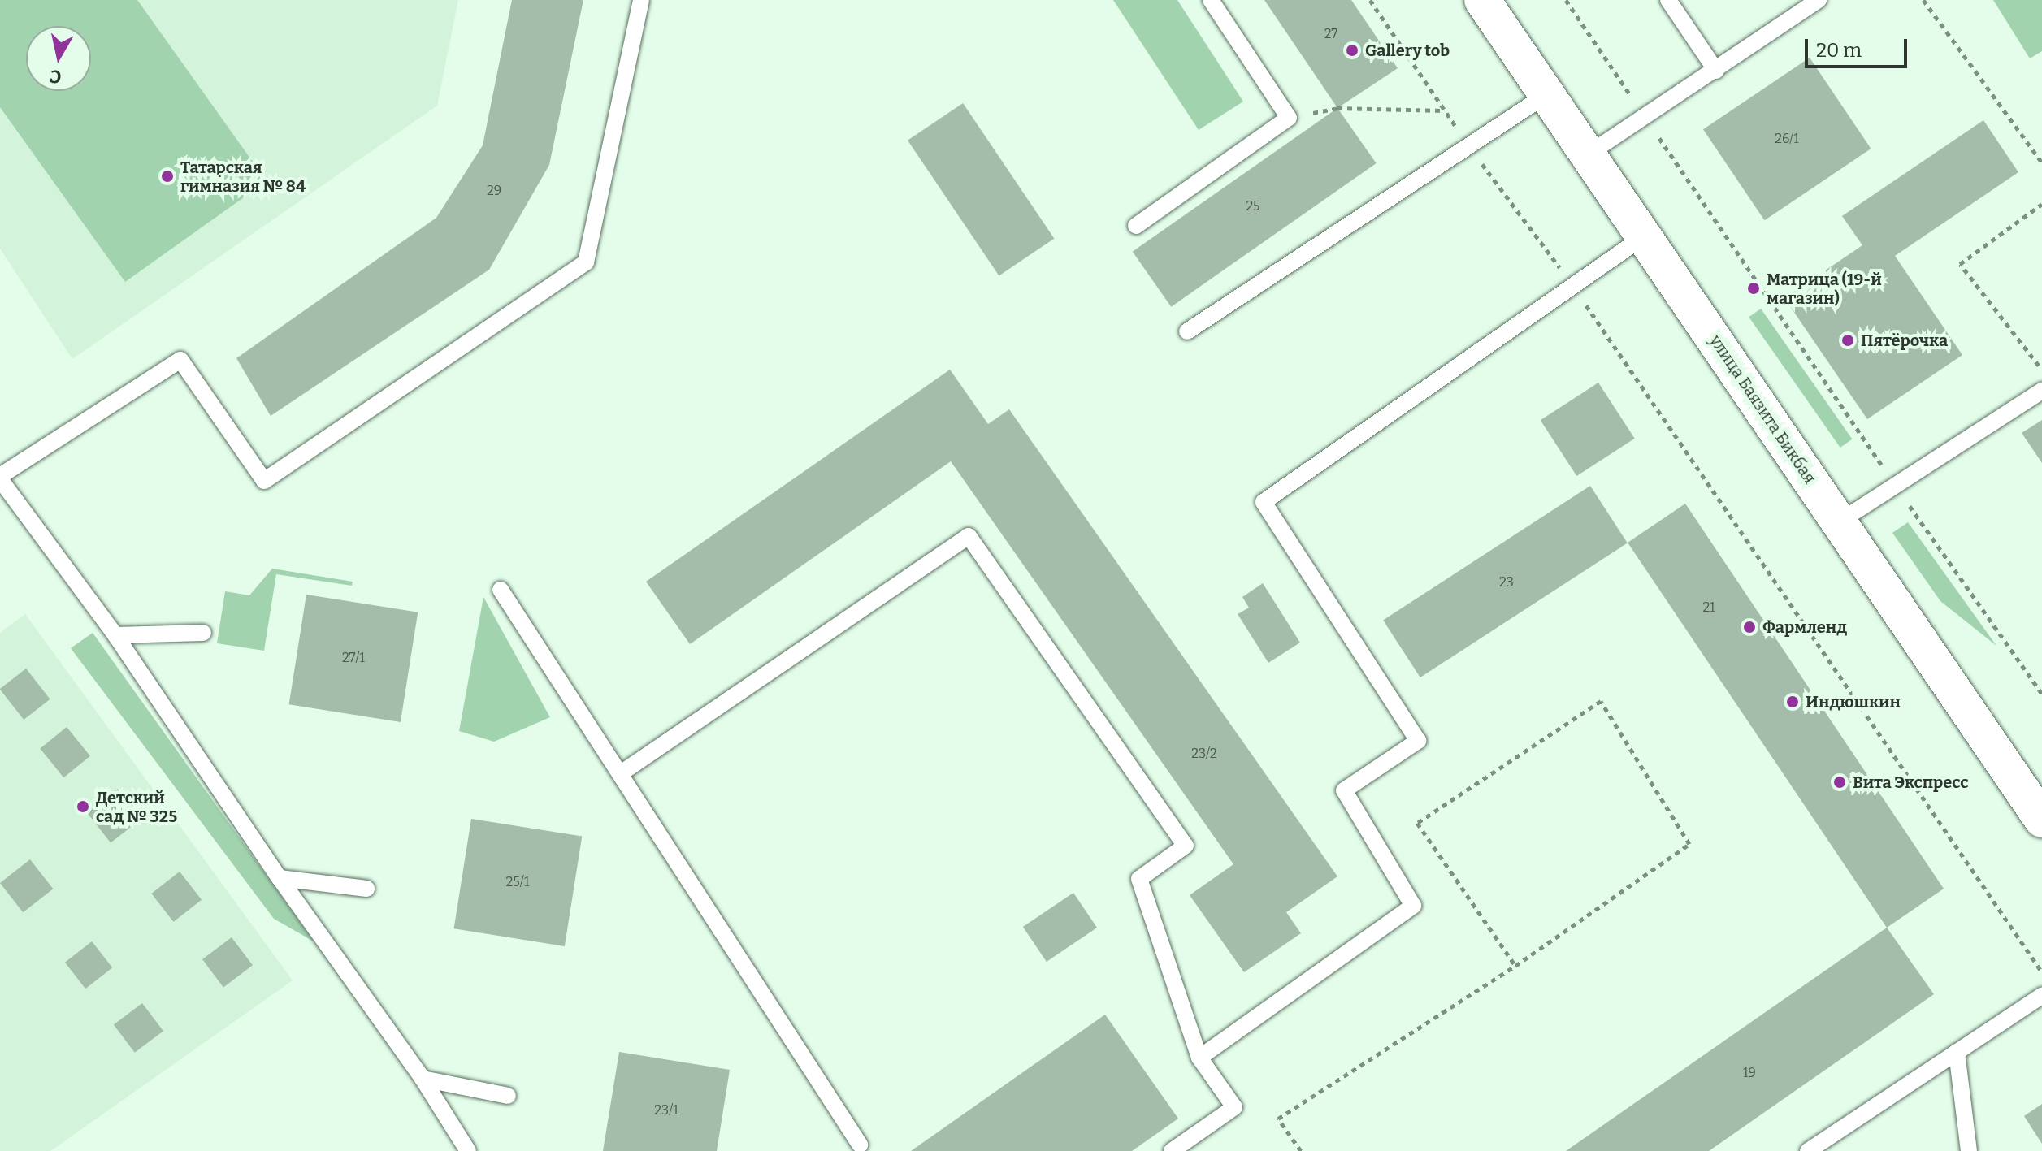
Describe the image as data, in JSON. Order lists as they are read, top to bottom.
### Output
{
  "streets": {
    "main road": ["улица Баязита Бикбая"]
  },
  "places": [
    "Gallery tob",
    "Татарская гимназия № 84",
    "Матрица (19-й магазин)",
    "Пятёрочка",
    "Фармленд",
    "Индюшкин",
    "Вита Экспресс",
    "Детский сад № 325"
  ],
  "house_numbers": [
    "27",
    "26/1",
    "29",
    "25",
    "23",
    "21",
    "27/1",
    "23/2",
    "25/1",
    "19",
    "23/1"
  ],
  "scale_bar": "20 m",
  "north": "bottom"
}
